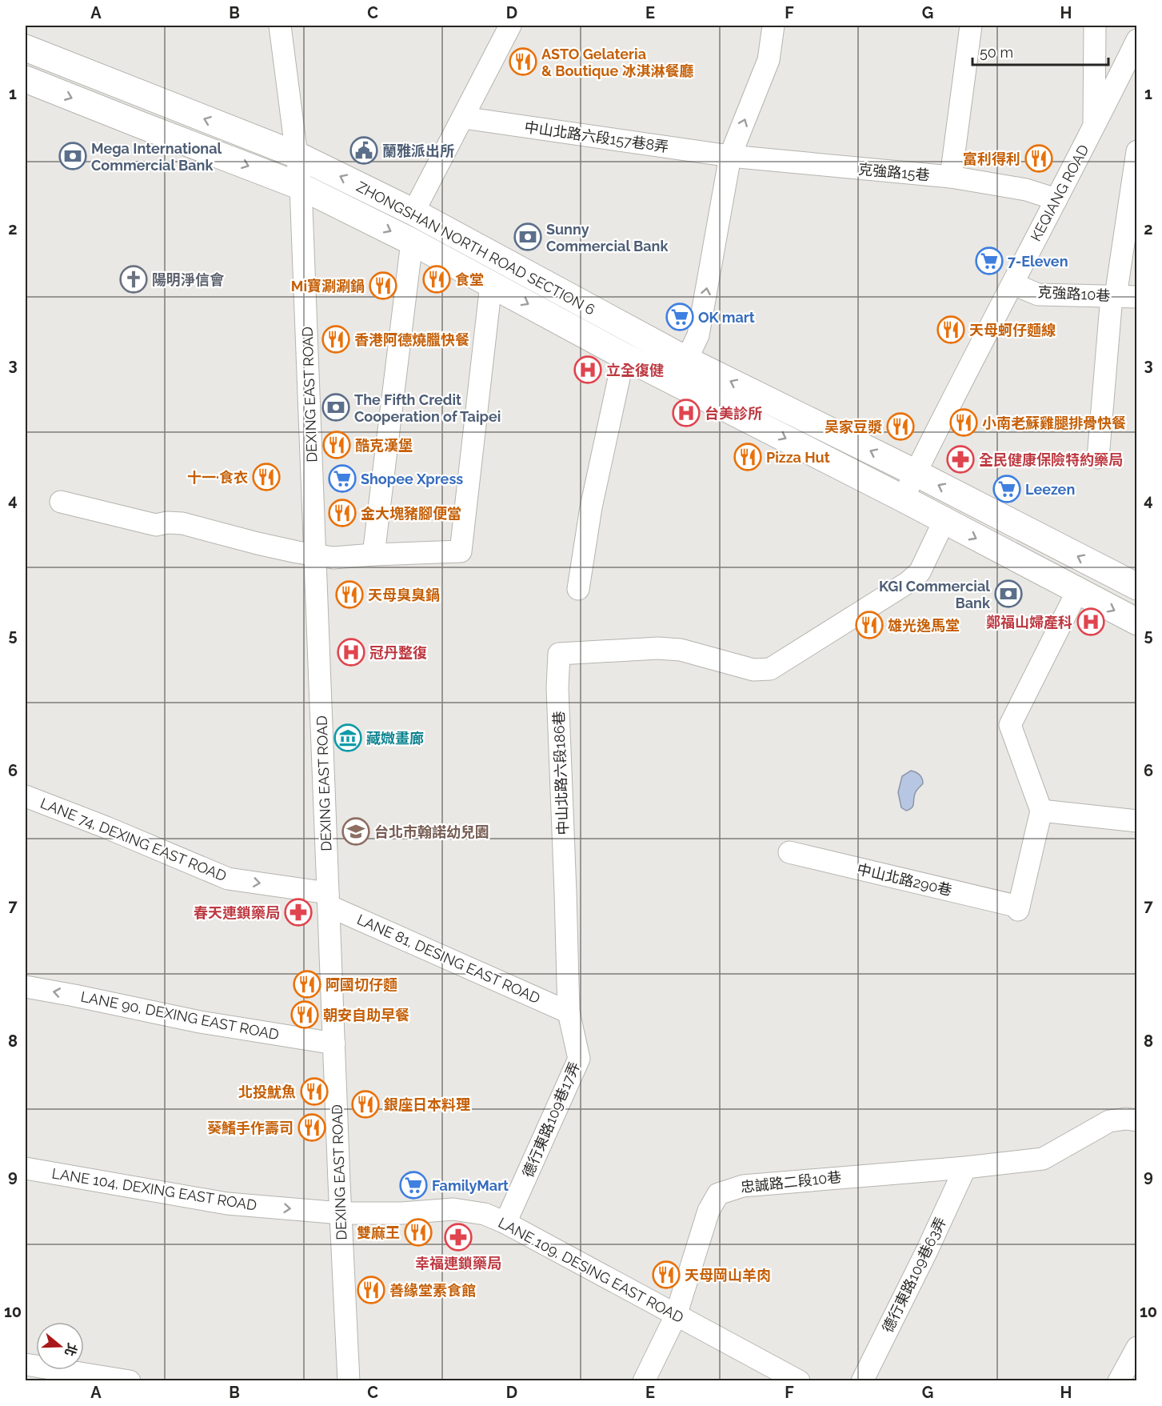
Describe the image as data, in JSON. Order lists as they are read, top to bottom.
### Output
{
  "streets": {
    "main road": ["ZHONGSHAN NORTH ROAD SECTION 6"],
    "street": [
      "中山北路六段157巷8弄",
      "克強路15巷",
      "KEQIANG ROAD",
      "克強路10巷",
      "DEXING EAST ROAD",
      "中山北路六段186巷",
      "LANE 74, DEXING EAST ROAD",
      "中山北路290巷",
      "LANE 81, DESING EAST ROAD",
      "LANE 90, DEXING EAST ROAD",
      "德行東路109巷17弄",
      "忠誠路二段10巷",
      "LANE 104, DEXING EAST ROAD",
      "LANE 109, DESING EAST ROAD",
      "德行東路109巷63弄"
    ]
  },
  "crossings": [
    ["中山北路六段157巷8弄", "克強路15巷"],
    ["克強路15巷", "KEQIANG ROAD"],
    ["KEQIANG ROAD", "ZHONGSHAN NORTH ROAD SECTION 6"],
    ["KEQIANG ROAD", "克強路10巷"],
    ["ZHONGSHAN NORTH ROAD SECTION 6", "DEXING EAST ROAD"],
    ["DEXING EAST ROAD", "LANE 74, DEXING EAST ROAD"],
    ["DEXING EAST ROAD", "LANE 81, DESING EAST ROAD"],
    ["DEXING EAST ROAD", "LANE 90, DEXING EAST ROAD"],
    ["DEXING EAST ROAD", "LANE 104, DEXING EAST ROAD"],
    ["DEXING EAST ROAD", "LANE 109, DESING EAST ROAD"],
    ["中山北路六段186巷", "LANE 81, DESING EAST ROAD"],
    ["中山北路六段186巷", "德行東路109巷17弄"],
    ["LANE 74, DEXING EAST ROAD", "LANE 81, DESING EAST ROAD"],
    ["LANE 81, DESING EAST ROAD", "德行東路109巷17弄"],
    ["德行東路109巷17弄", "LANE 109, DESING EAST ROAD"],
    ["忠誠路二段10巷", "LANE 109, DESING EAST ROAD"],
    ["忠誠路二段10巷", "德行東路109巷63弄"],
    ["LANE 104, DEXING EAST ROAD", "LANE 109, DESING EAST ROAD"]
  ],
  "one_way": ["LANE 74, DEXING EAST ROAD", "LANE 90, DEXING EAST ROAD"],
  "places": {
    "restaurant": [
      "ASTO Gelateria & Boutique 冰淇淋餐廳",
      "富利得利",
      "食堂",
      "Mi寶涮涮鍋",
      "天母蚵仔麵線",
      "香港阿德燒臘快餐",
      "小南老蘇雞腿排骨快餐",
      "吴家豆漿",
      "酷克漢堡",
      "Pizza Hut",
      "十一·食衣",
      "金大塊豬腳便當",
      "天母臭臭鍋",
      "雄光逸馬堂",
      "阿國切仔麵",
      "朝安自助早餐",
      "北投魷魚",
      "銀座日本料理",
      "葵鰭手作壽司",
      "雙麻王",
      "天母岡山羊肉",
      "善緣堂素食館"
    ],
    "public building": ["蘭雅派出所"],
    "bank": [
      "Mega International Commercial Bank",
      "Sunny Commercial Bank",
      "The Fifth Credit Cooperation of Taipei",
      "KGI Commercial Bank"
    ],
    "supermarket": [
      "7-Eleven",
      "OK mart",
      "Shopee Xpress",
      "Leezen",
      "FamilyMart"
    ],
    "church": ["陽明淨信會"],
    "hospital": [
      "立全復健",
      "台美診所",
      "鄭福山婦產科",
      "冠丹整復"
    ],
    "pharmacy": ["全民健康保險特約藥局", "春天連鎖藥局", "幸福連鎖藥局"],
    "museum": ["藏媺畫廊"],
    "school or university": ["台北市翰諾幼兒園"]
  },
  "scale_bar": "50 m",
  "north": "right",
  "grid": {
    "columns": [
      "A",
      "B",
      "C",
      "D",
      "E",
      "F",
      "G",
      "H"
    ],
    "rows": [
      "1",
      "2",
      "3",
      "4",
      "5",
      "6",
      "7",
      "8",
      "9",
      "10"
    ]
  }
}
